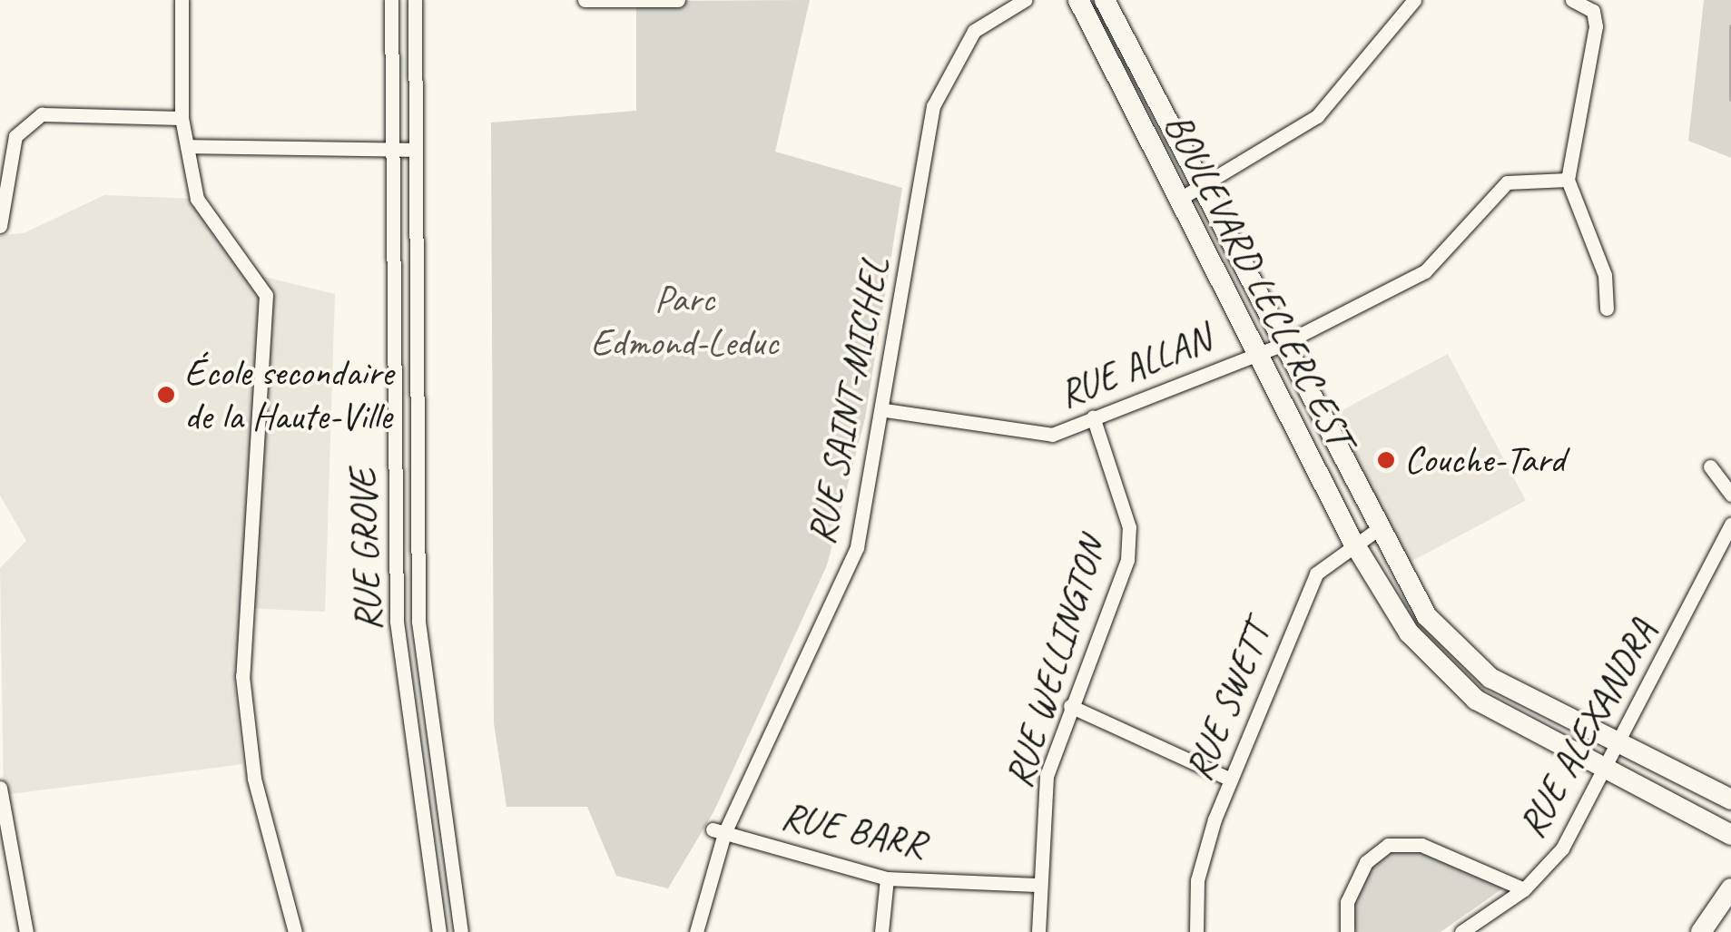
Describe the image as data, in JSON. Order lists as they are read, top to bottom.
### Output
{
  "streets": {
    "street": [
      "BOULEVARD LECLERC EST",
      "RUE ALLAN",
      "RUE SAINT-MICHEL",
      "RUE GROVE",
      "RUE WELLINGTON",
      "RUE SWETT",
      "RUE ALEXANDRA",
      "RUE BARR"
    ]
  },
  "crossings": [
    ["BOULEVARD LECLERC EST", "RUE ALLAN"],
    ["BOULEVARD LECLERC EST", "RUE SWETT"],
    ["BOULEVARD LECLERC EST", "RUE ALEXANDRA"],
    ["RUE ALLAN", "RUE SAINT-MICHEL"],
    ["RUE ALLAN", "RUE WELLINGTON"],
    ["RUE SAINT-MICHEL", "RUE BARR"],
    ["RUE WELLINGTON", "RUE BARR"]
  ],
  "parks": ["Parc Edmond-Leduc"],
  "places": ["École secondaire de la Haute-Ville", "Couche-Tard"]
}
